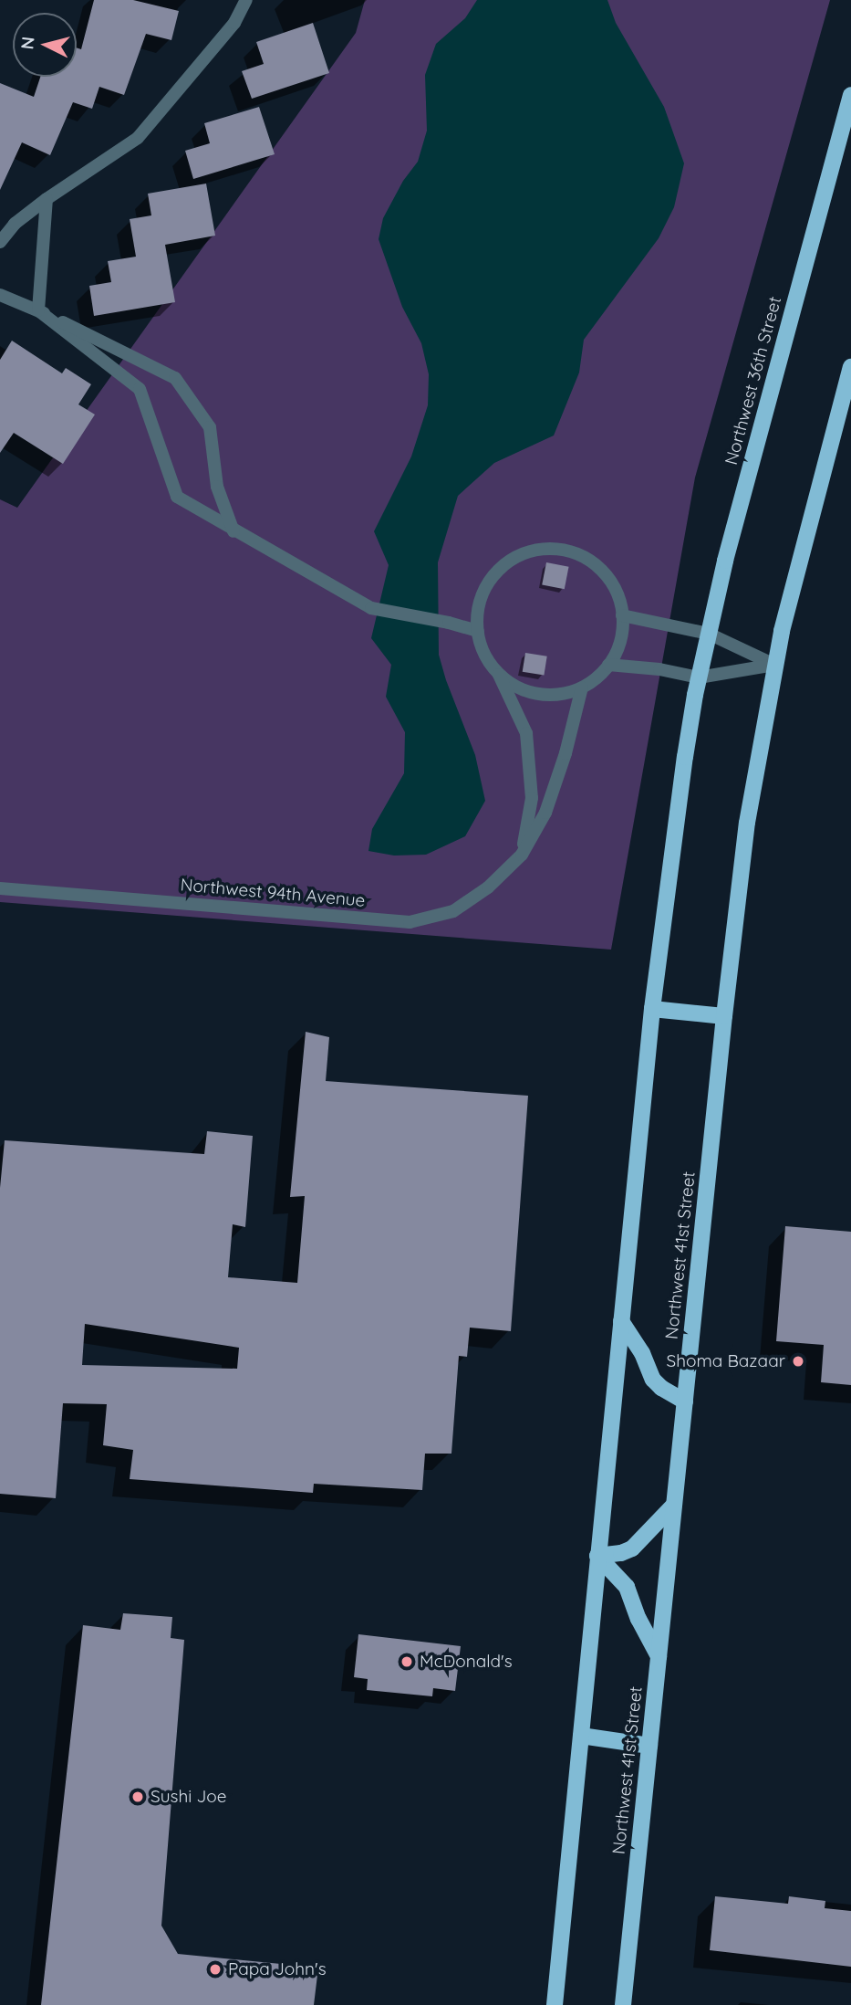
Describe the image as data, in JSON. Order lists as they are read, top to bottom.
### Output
{
  "streets": {
    "main road": ["Northwest 36th Street", "Northwest 41st Street"],
    "street": ["Northwest 94th Avenue"]
  },
  "places": [
    "Shoma Bazaar",
    "McDonald's",
    "Sushi Joe",
    "Papa John's"
  ],
  "north": "left"
}
